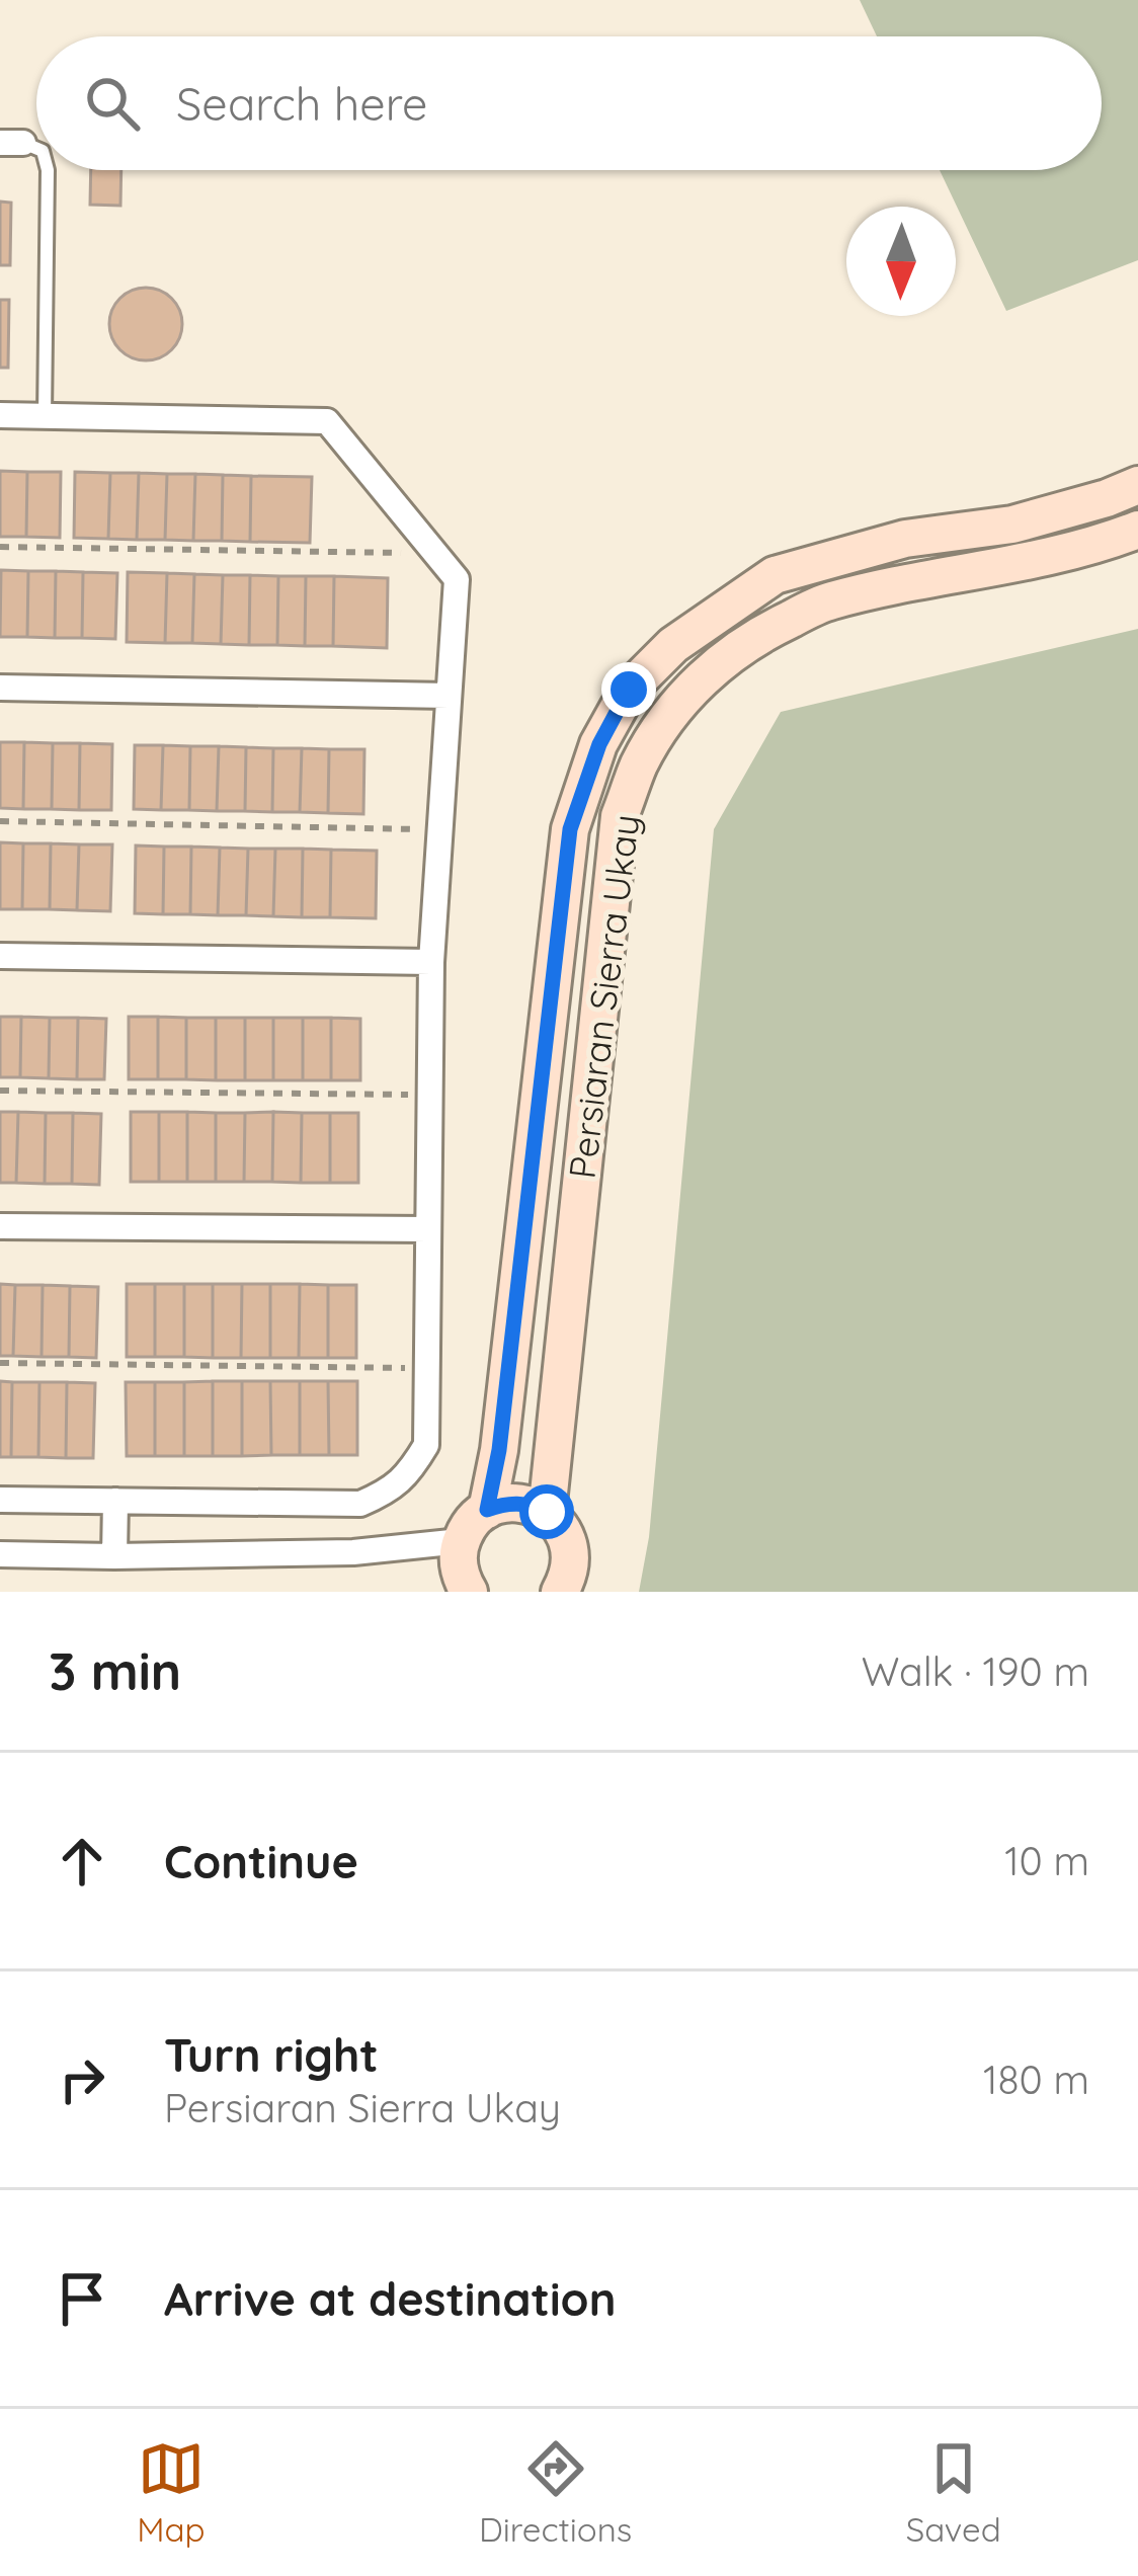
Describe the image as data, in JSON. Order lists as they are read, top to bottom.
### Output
{
  "streets": {
    "street": ["Persiaran Sierra Ukay"]
  },
  "north": "bottom",
  "page": {
    "search": "Search here",
    "heading": ["3 min", "Walk · 190 m"],
    "list": [
      ["Continue", "10 m"],
      ["Turn right", "Persiaran Sierra Ukay", "180 m"],
      "Arrive at destination"
    ],
    "nav": ["Map", "Directions", "Saved"]
  }
}
